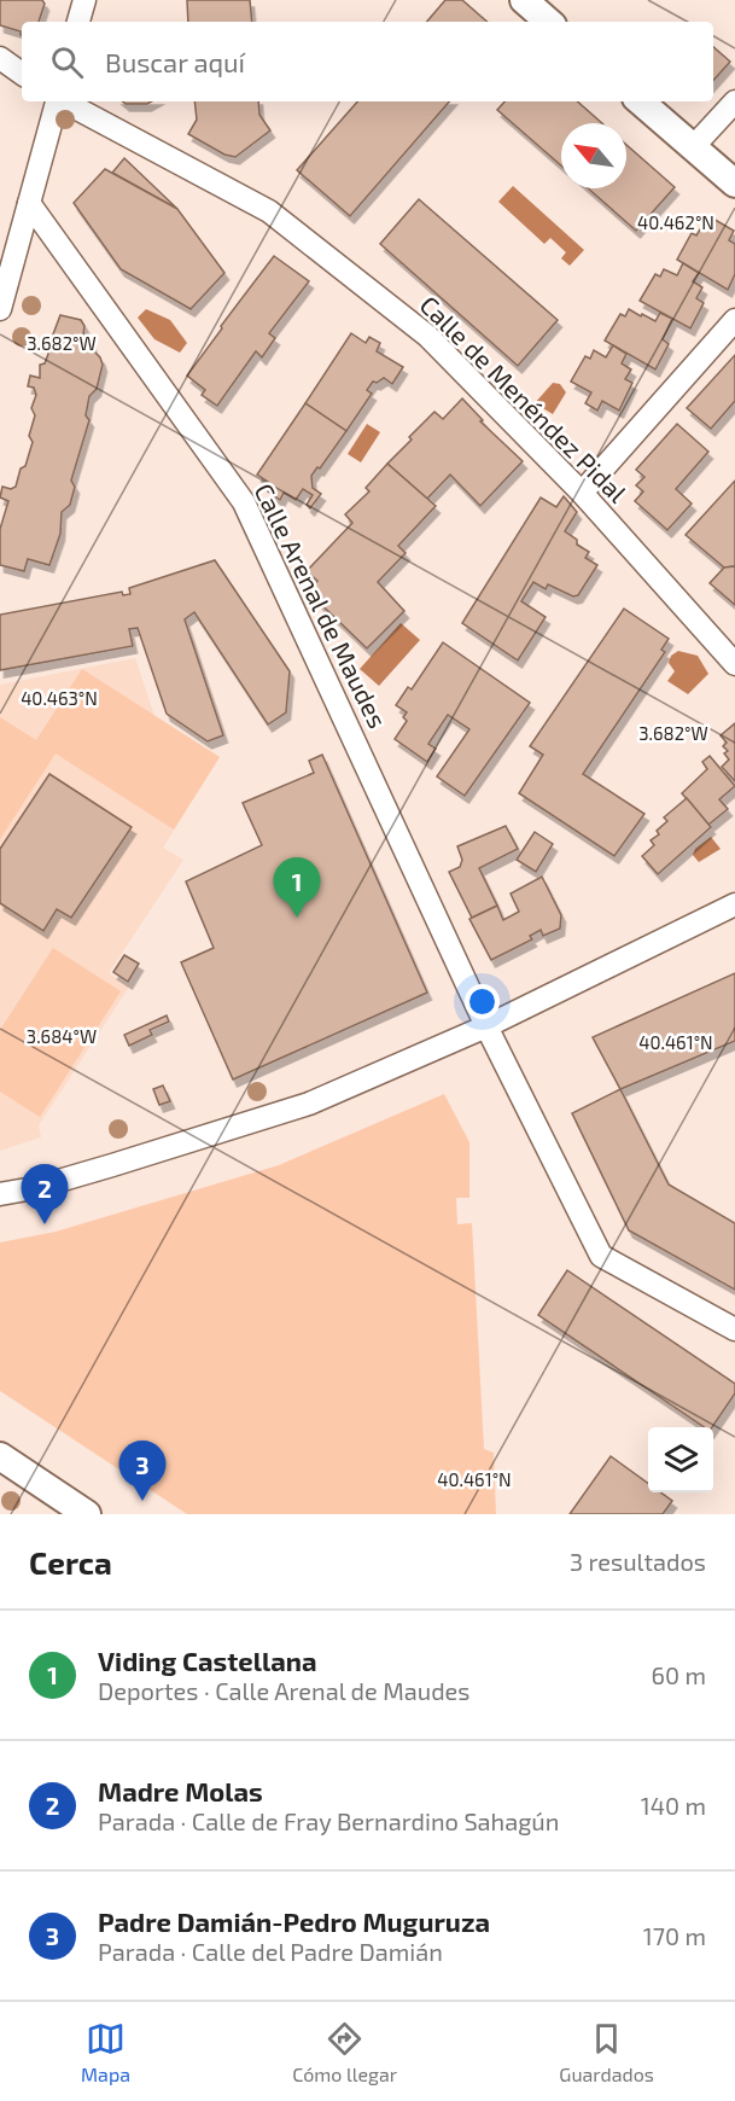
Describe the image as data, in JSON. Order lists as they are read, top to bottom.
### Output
{
  "streets": {
    "street": ["Calle de Menéndez Pidal", "Calle Arenal de Maudes"]
  },
  "north": "top left",
  "page": {
    "search": "Buscar aquí",
    "pins": ["1", "2", "3"],
    "heading": ["Cerca", "3 resultados"],
    "list": [
      {
        "mark": "1",
        "name": "Viding Castellana",
        "note": "Deportes · Calle Arenal de Maudes",
        "value": "60 m"
      },
      {
        "mark": "2",
        "name": "Madre Molas",
        "note": "Parada · Calle de Fray Bernardino Sahagún",
        "value": "140 m"
      },
      {
        "mark": "3",
        "name": "Padre Damián-Pedro Muguruza",
        "note": "Parada · Calle del Padre Damián",
        "value": "170 m"
      }
    ],
    "nav": ["Mapa", "Cómo llegar", "Guardados"]
  },
  "coordinates": [
    "40.462°N",
    "3.682°W",
    "40.463°N",
    "3.684°W",
    "40.461°N"
  ]
}
